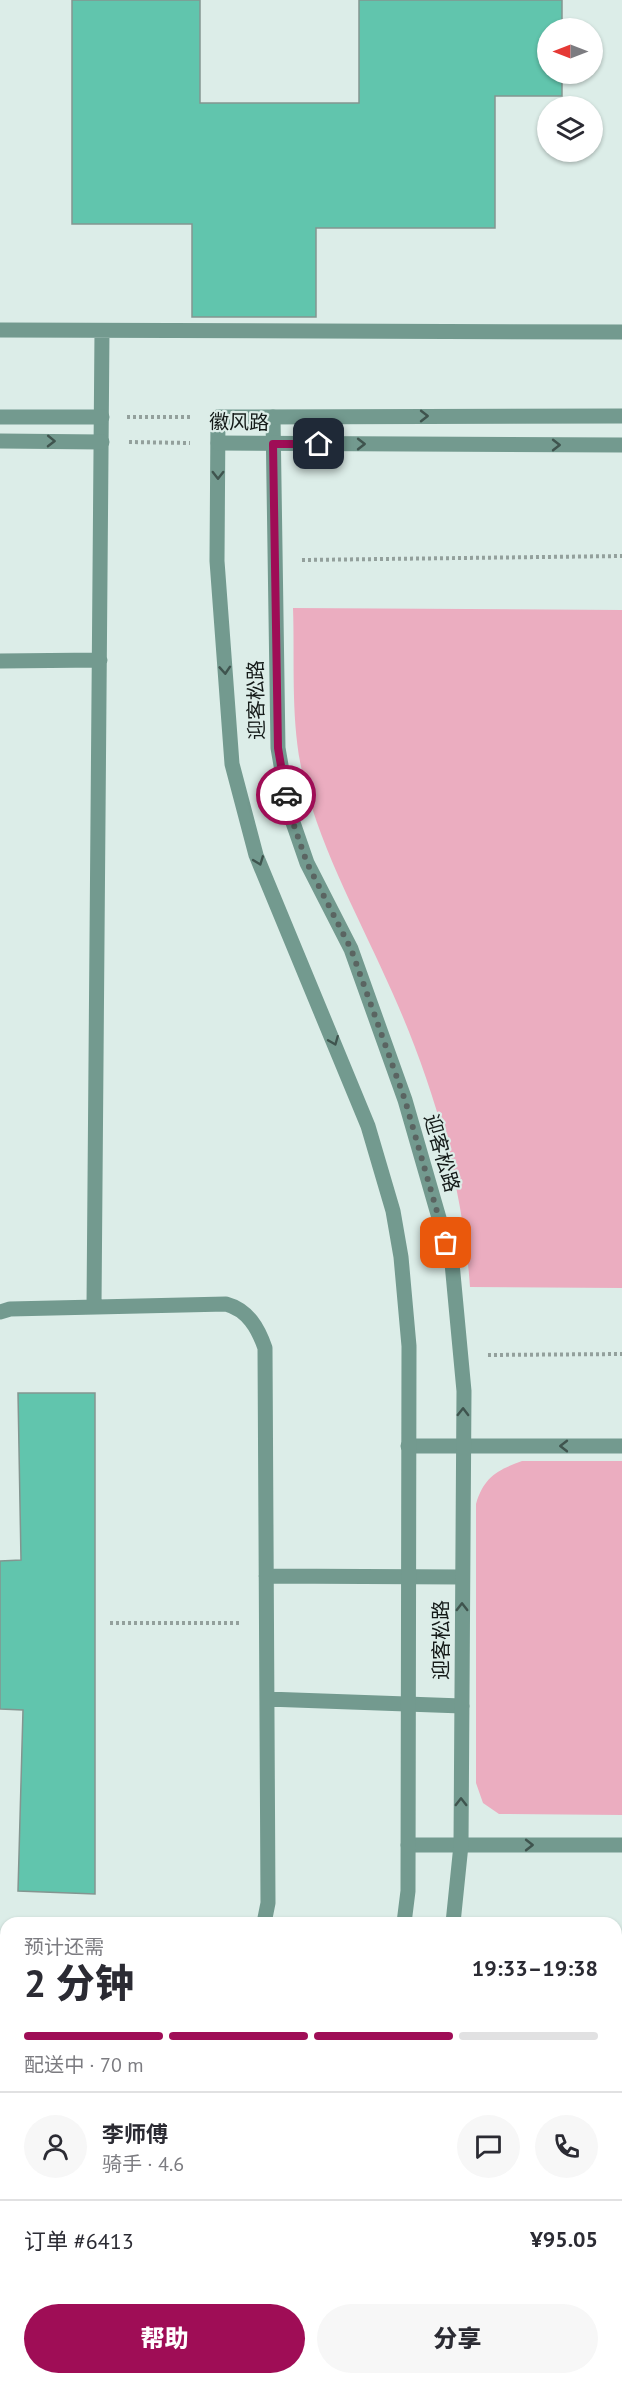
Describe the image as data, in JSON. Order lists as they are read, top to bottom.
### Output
{
  "streets": {
    "street": ["徽风路", "迎客松路"]
  },
  "crossings": [
    ["徽风路", "迎客松路"]
  ],
  "north": "left",
  "page": {
    "heading": ["2 分钟", "预计还需", "19:33–19:38"],
    "panel": [
      "李师傅",
      "骑手 · 4.6",
      "订单 #6413",
      "¥95.05"
    ],
    "bar": "配送中 · 70 m",
    "buttons": ["帮助", "分享"]
  }
}
